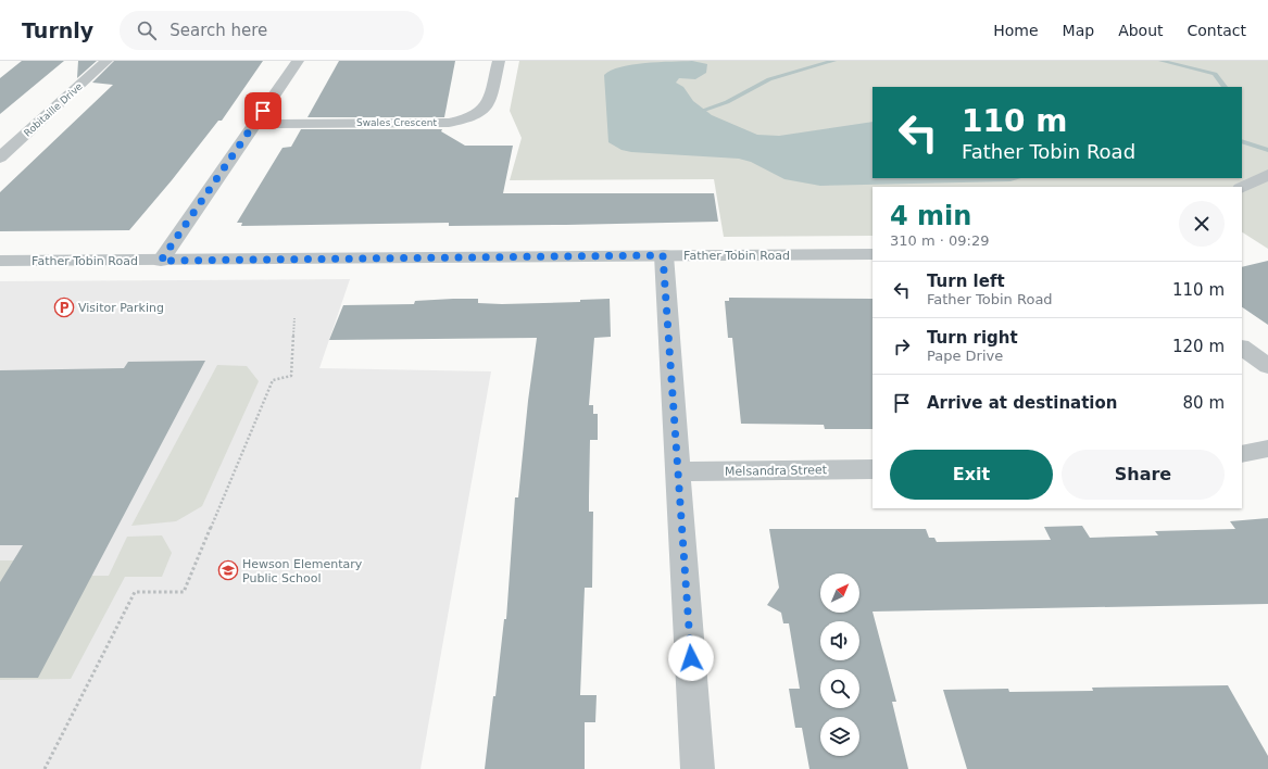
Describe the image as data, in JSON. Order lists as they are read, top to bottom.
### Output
{
  "streets": {
    "street": [
      "Robitaille Drive",
      "Swales Crescent",
      "Father Tobin Road",
      "Melsandra Street"
    ]
  },
  "places": {
    "parking": ["Visitor Parking"],
    "school or university": ["Hewson Elementary Public School"]
  },
  "north": "top right",
  "page": {
    "header": "Turnly",
    "search": "Search here",
    "nav": [
      "Home",
      "Map",
      "About",
      "Contact"
    ],
    "turn": ["110 m", "Father Tobin Road"],
    "heading": ["4 min", "310 m · 09:29"],
    "list": [
      {
        "name": "Turn left",
        "note": "Father Tobin Road",
        "value": "110 m"
      },
      {
        "name": "Turn right",
        "note": "Pape Drive",
        "value": "120 m"
      },
      {
        "name": "Arrive at destination",
        "value": "80 m"
      }
    ],
    "buttons": ["Exit", "Share"]
  }
}
